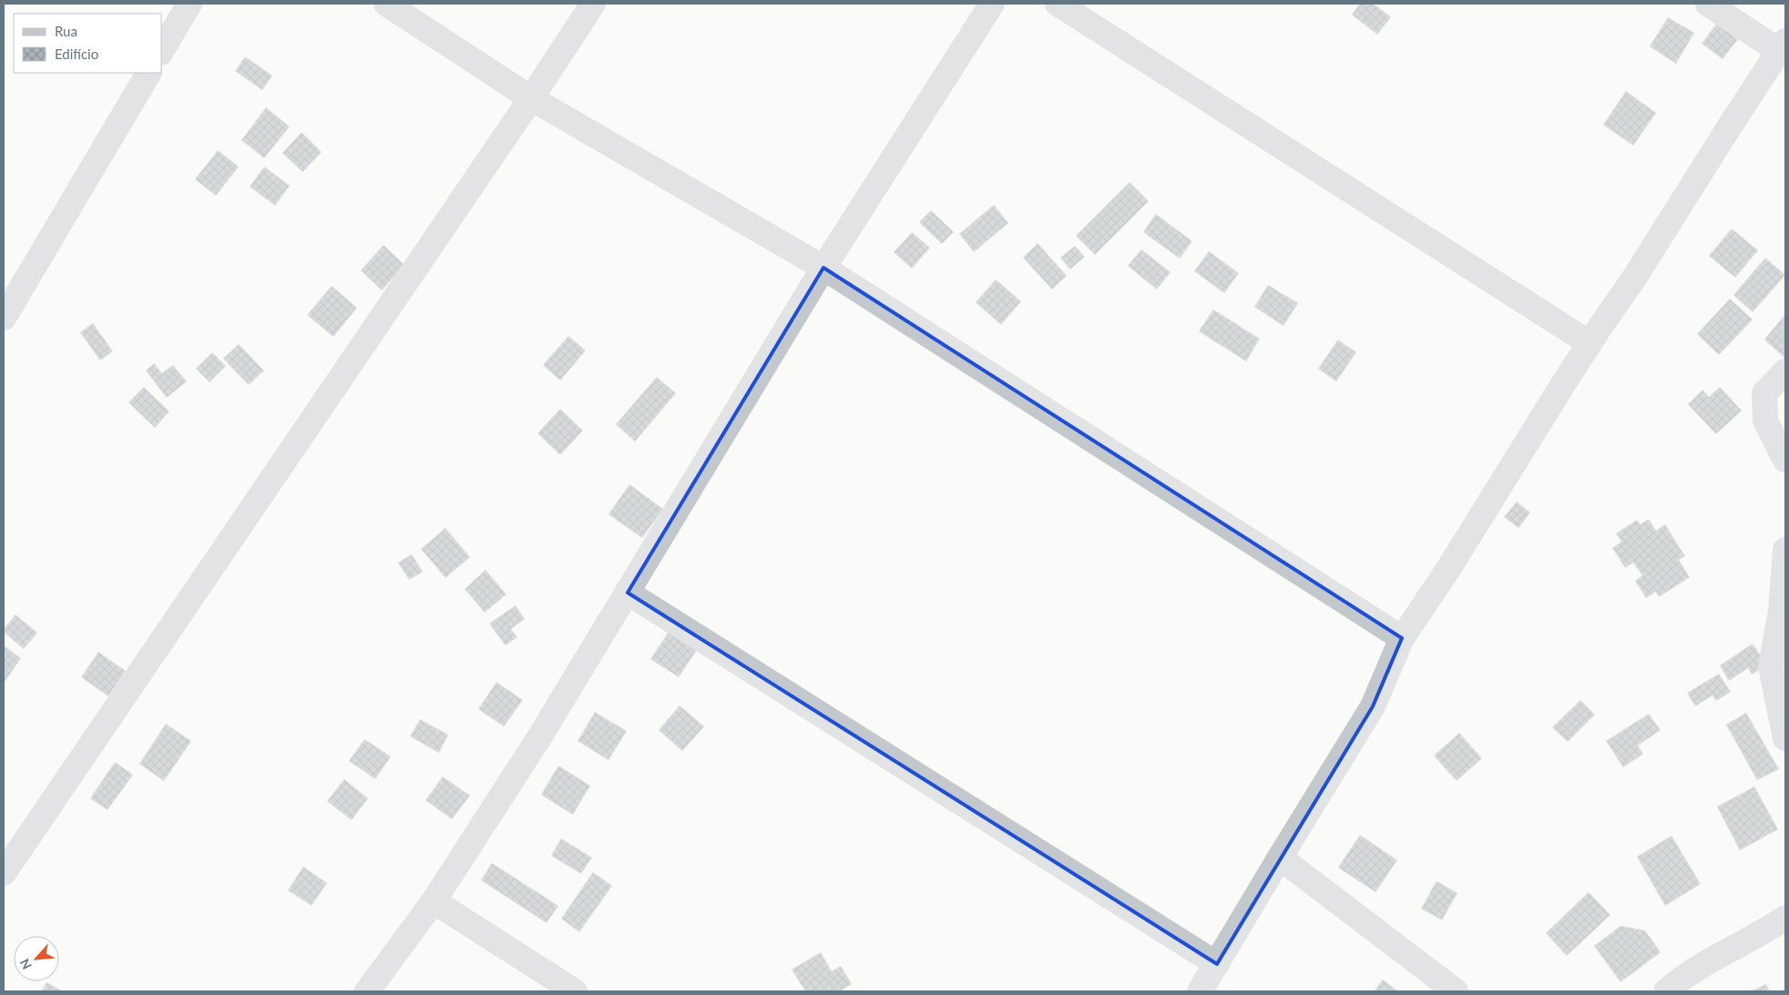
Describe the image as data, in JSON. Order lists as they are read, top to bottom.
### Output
{
  "legend": ["Rua", "Edifício"],
  "north": "bottom left"
}
